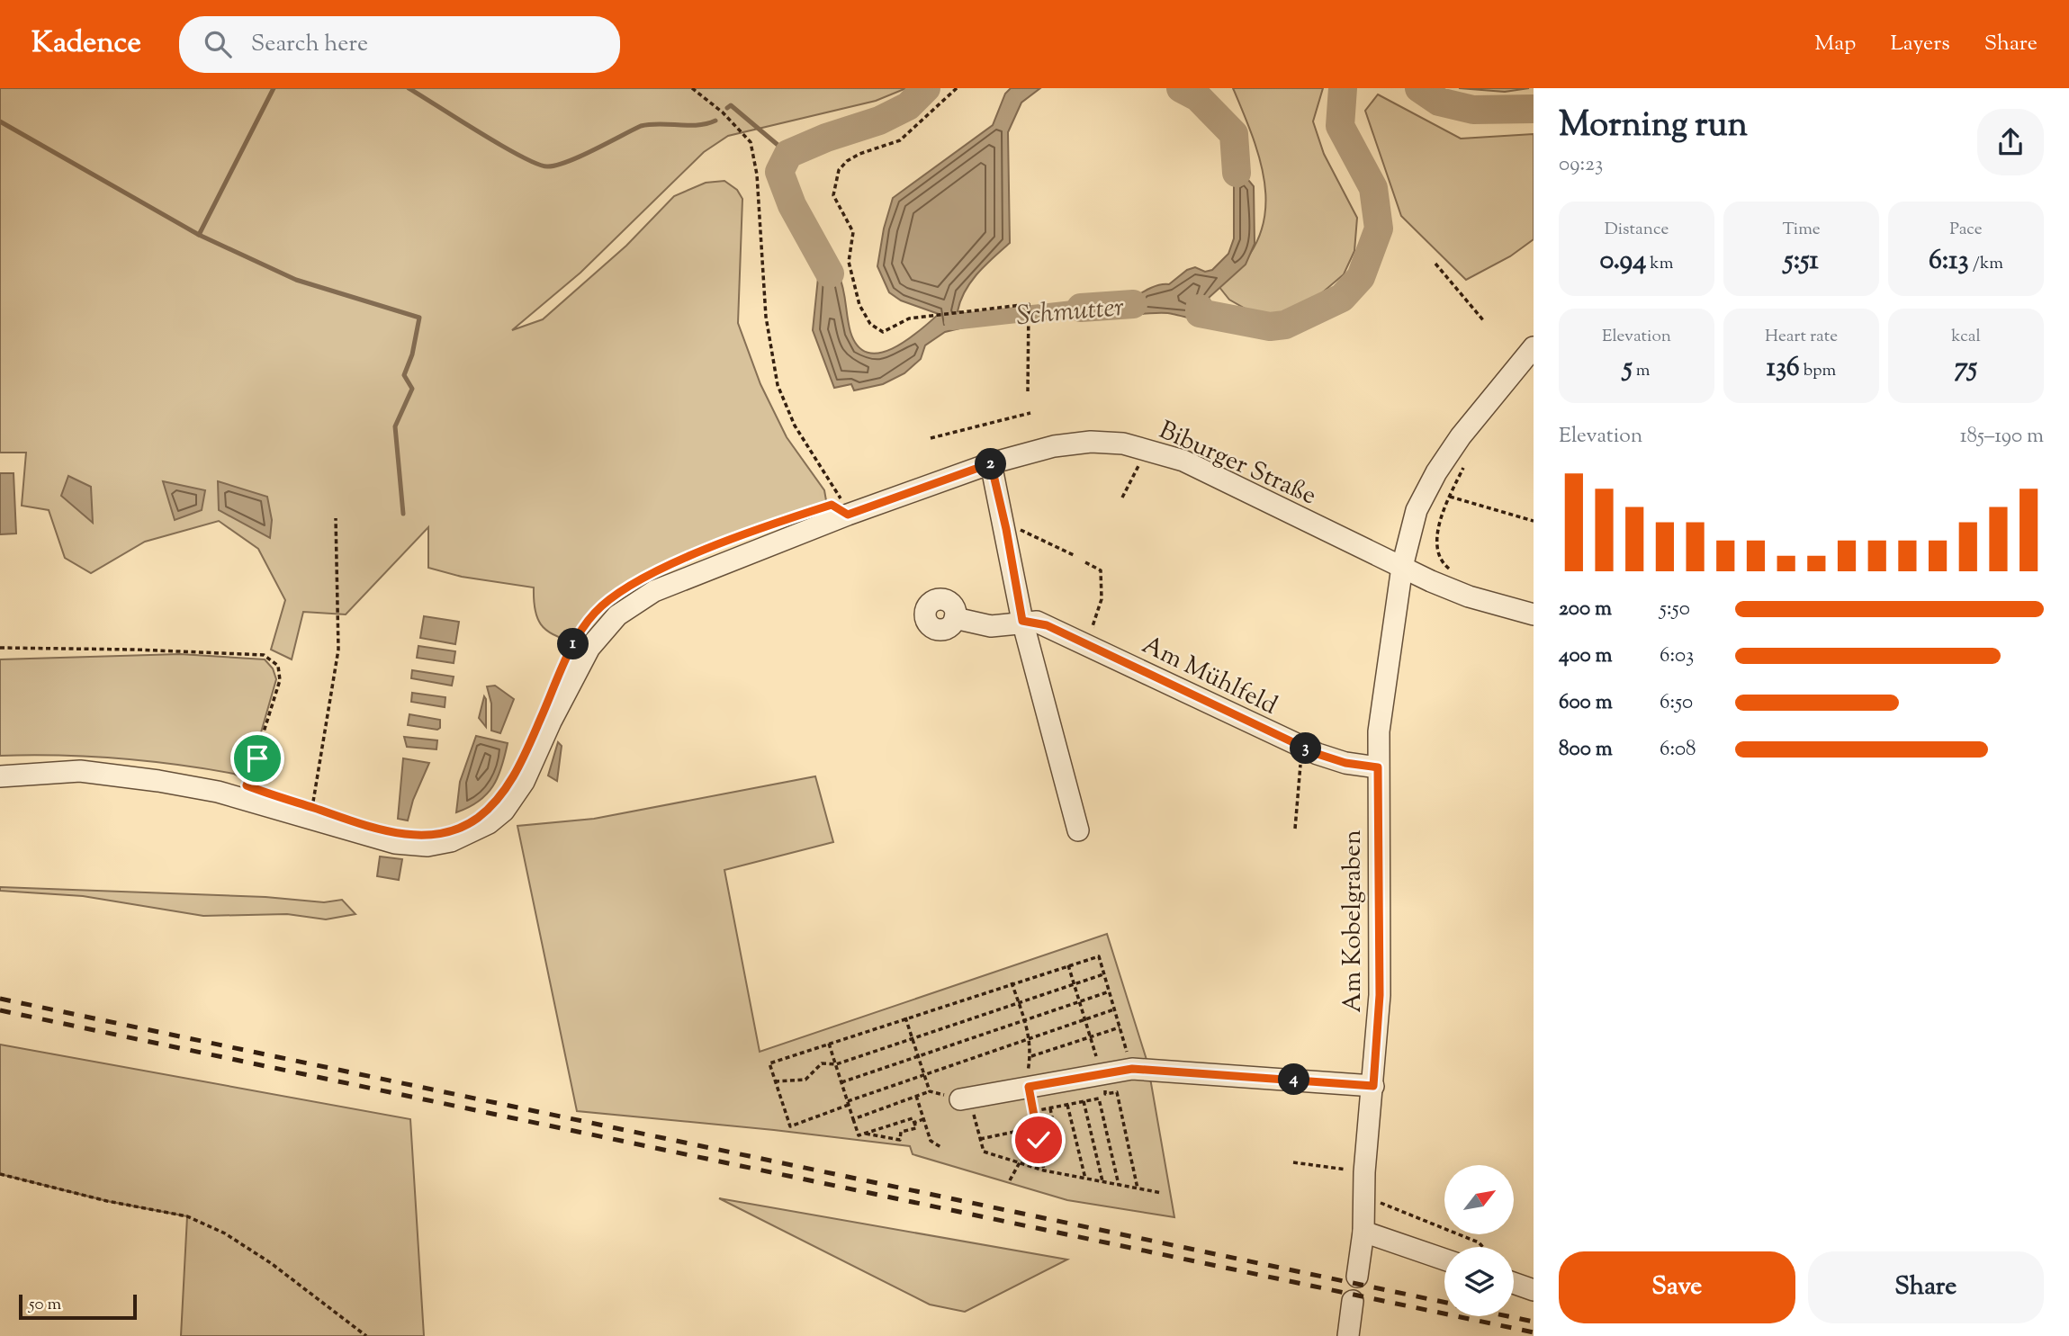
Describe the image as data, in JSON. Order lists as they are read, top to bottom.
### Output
{
  "streets": {
    "street": ["Biburger Straße", "Am Mühlfeld", "Am Kobelgraben"]
  },
  "crossings": [
    ["Biburger Straße", "Am Kobelgraben"],
    ["Am Mühlfeld", "Am Kobelgraben"]
  ],
  "water": ["Schmutter"],
  "scale_bar": "50 m",
  "north": "top right",
  "page": {
    "header": "Kadence",
    "search": "Search here",
    "nav": ["Map", "Layers", "Share"],
    "heading": ["Morning run", "09:23"],
    "stats": [
      ["Distance", "0.94 km"],
      ["Time", "5:51"],
      ["Pace", "6:13 /km"],
      ["Elevation", "5 m"],
      ["Heart rate", "136 bpm"],
      ["kcal", "75"]
    ],
    "chart": ["Elevation", "185–190 m"],
    "pins": [
      "2",
      "1",
      "3",
      "4"
    ],
    "list": [
      {
        "name": "200 m",
        "note": "5:50"
      },
      {
        "name": "400 m",
        "note": "6:03"
      },
      {
        "name": "600 m",
        "note": "6:50"
      },
      {
        "name": "800 m",
        "note": "6:08"
      }
    ],
    "buttons": ["Save", "Share"],
    "scale": "50 m"
  }
}
